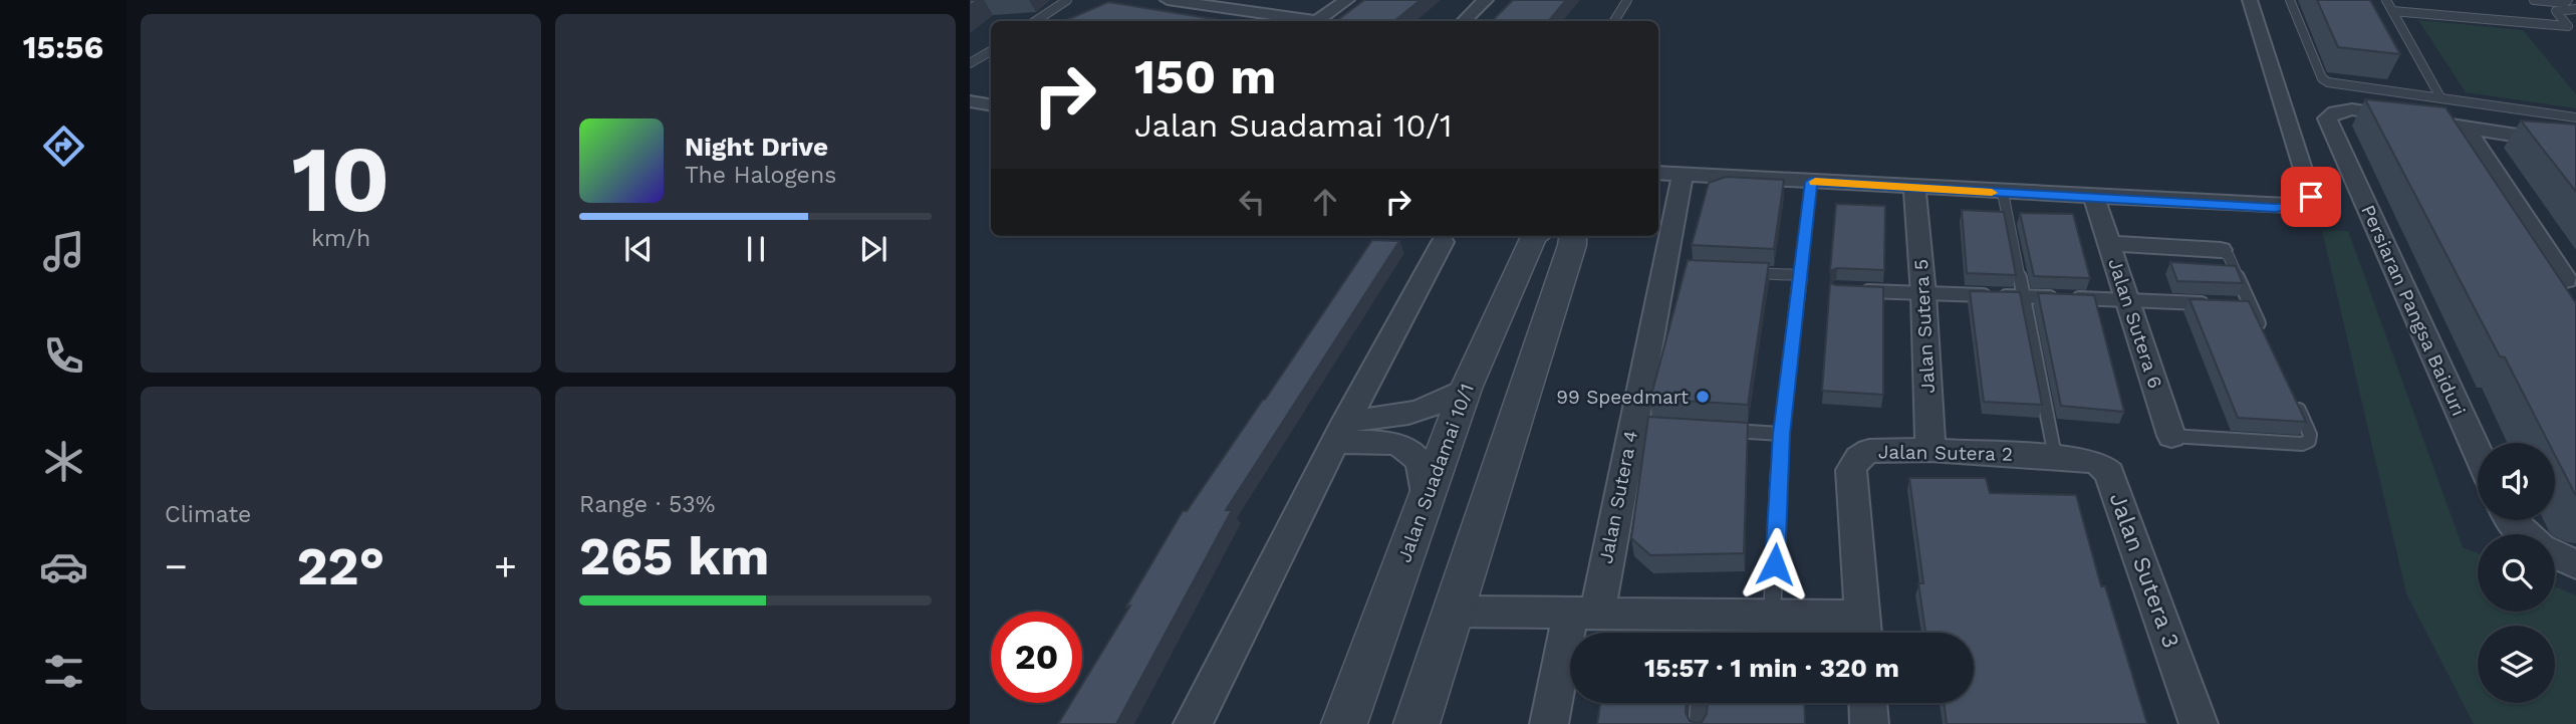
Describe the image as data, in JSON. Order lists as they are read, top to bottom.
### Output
{
  "streets": {
    "street": [
      "Persiaran Pangsa Baiduri",
      "Jalan Sutera 6",
      "Jalan Sutera 5",
      "Jalan Sutera 2",
      "Jalan Suadamai 10/1",
      "Jalan Sutera 4",
      "Jalan Sutera 3"
    ]
  },
  "crossings": [
    ["Jalan Sutera 5", "Jalan Sutera 2"],
    ["Jalan Sutera 2", "Jalan Sutera 3"]
  ],
  "places": ["99 Speedmart"],
  "page": {
    "tabs": "15:56",
    "tile": [
      ["10", "km/h"],
      "Climate",
      ["Range · 53%", "265 km"]
    ],
    "turn": ["150 m", "Jalan Suadamai 10/1"],
    "song": ["Night Drive", "The Halogens"],
    "heat": ["−", "22°", "+"],
    "limit": "20",
    "trip": "15:57 · 1 min · 320 m"
  }
}
